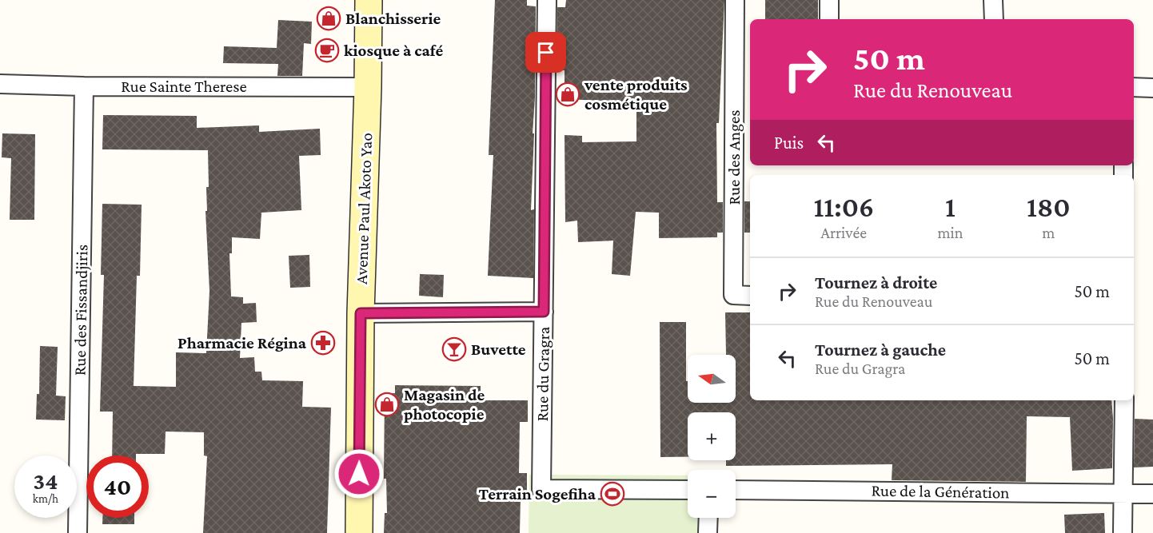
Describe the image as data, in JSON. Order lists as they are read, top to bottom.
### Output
{
  "streets": {
    "street": [
      "Rue Sainte Therese",
      "Rue des Anges",
      "Avenue Paul Akoto Yao",
      "Rue des Fissandjiris",
      "Rue du Gragra",
      "Rue de la Génération"
    ]
  },
  "crossings": [
    ["Rue Sainte Therese", "Avenue Paul Akoto Yao"],
    ["Rue Sainte Therese", "Rue des Fissandjiris"]
  ],
  "places": {
    "shop": ["Blanchisserie", "vente produits cosmétique", "Magasin de photocopie"],
    "cafe": ["kiosque à café"],
    "pharmacy": ["Pharmacie Régina"],
    "bar": ["Buvette"],
    "sports": ["Terrain Sogefiha"]
  },
  "north": "left",
  "page": {
    "turn": ["50 m", "Rue du Renouveau"],
    "then": "Puis",
    "eta": [
      "11:06",
      "Arrivée",
      "1",
      "min",
      "180",
      "m"
    ],
    "list": [
      {
        "name": "Tournez à droite",
        "note": "Rue du Renouveau",
        "value": "50 m"
      },
      {
        "name": "Tournez à gauche",
        "note": "Rue du Gragra",
        "value": "50 m"
      }
    ],
    "map_buttons": ["+", "−"],
    "speed": "34 km/h",
    "limit": "40"
  }
}
